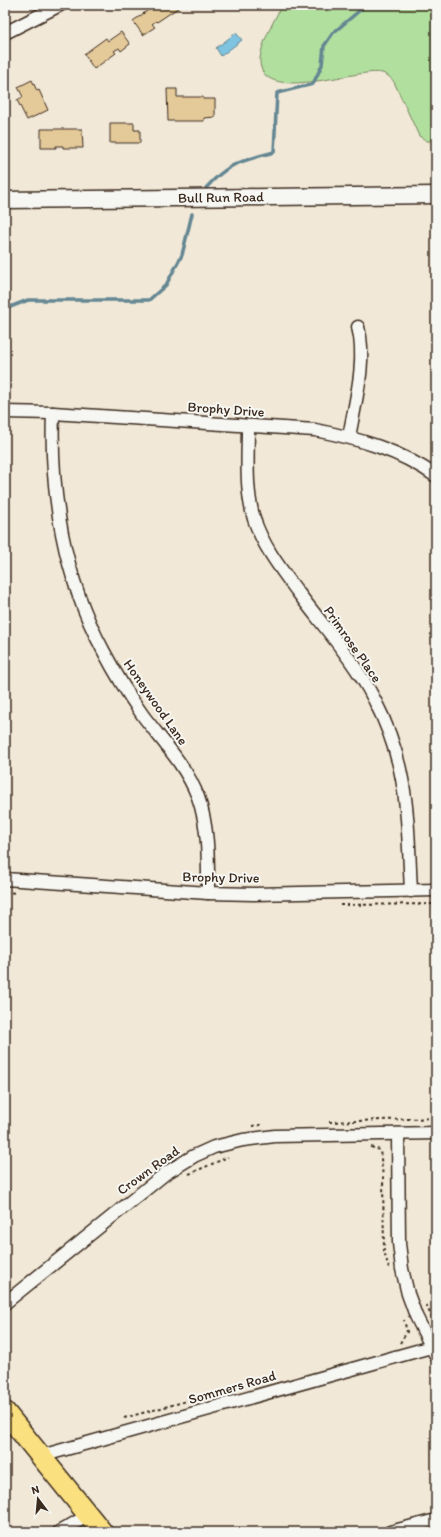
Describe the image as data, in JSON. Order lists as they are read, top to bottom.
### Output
{
  "streets": {
    "street": [
      "Bull Run Road",
      "Brophy Drive",
      "Primrose Place",
      "Honeywood Lane",
      "Crown Road",
      "Sommers Road"
    ]
  },
  "crossings": [
    ["Brophy Drive", "Primrose Place"],
    ["Brophy Drive", "Honeywood Lane"]
  ],
  "north": "top"
}
